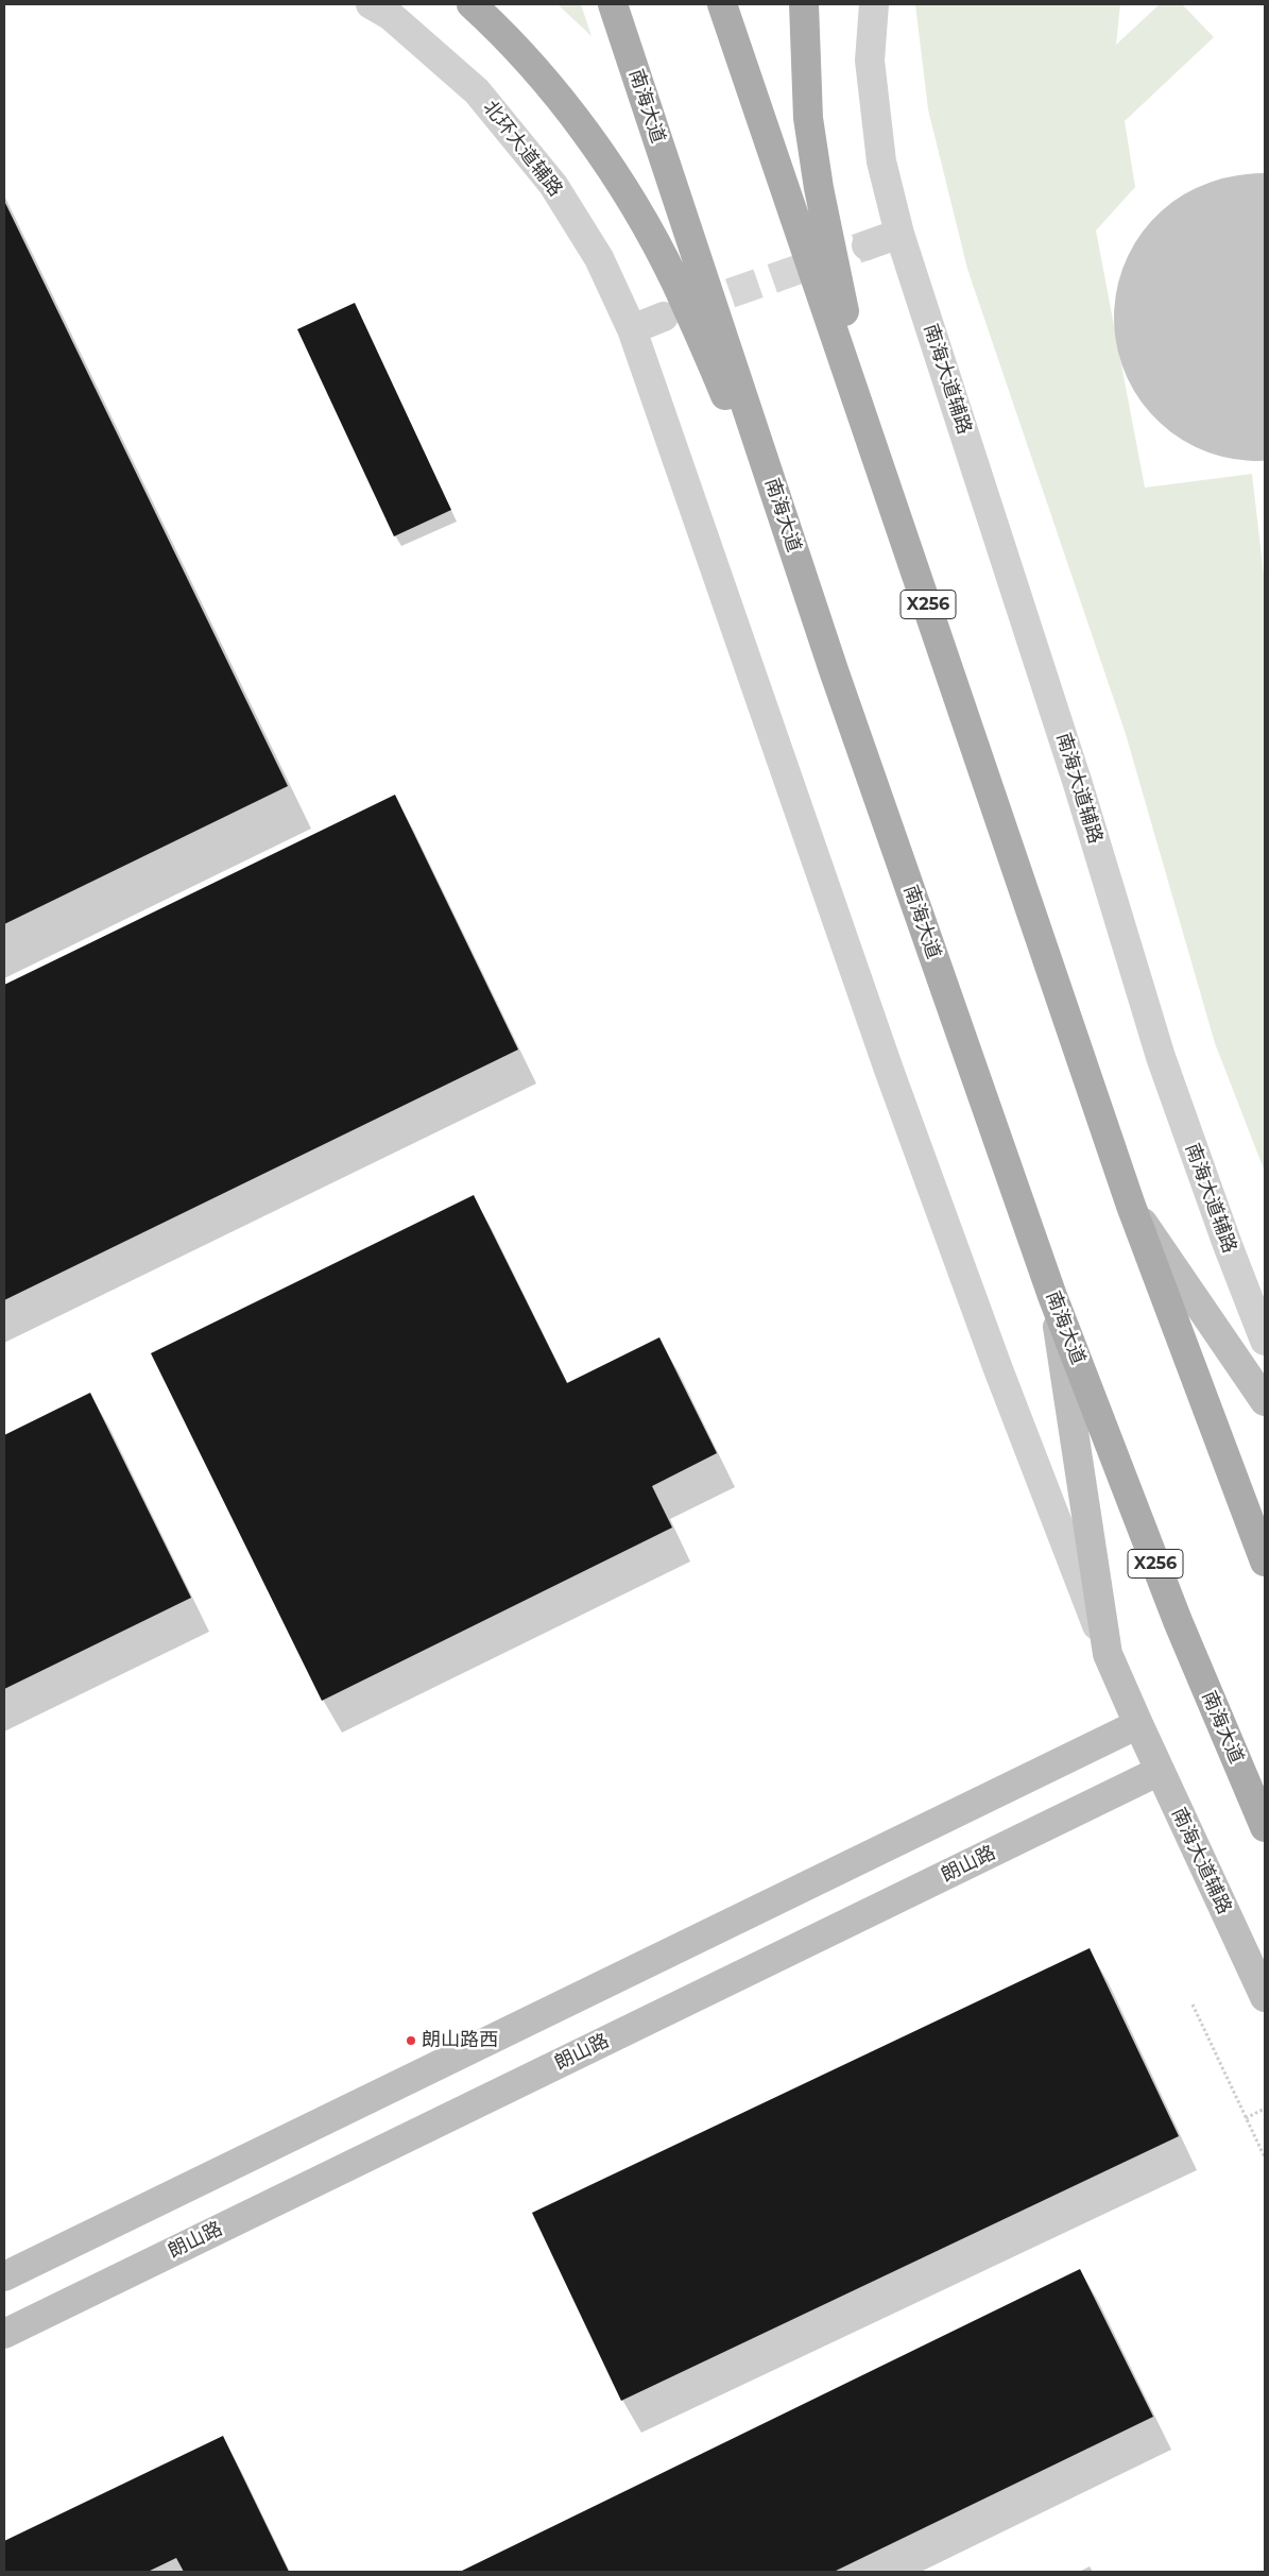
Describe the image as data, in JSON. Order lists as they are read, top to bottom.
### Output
{
  "streets": {
    "main road": [
      "南海大道",
      "南海大道辅路",
      "X256",
      "朗山路"
    ],
    "street": ["北环大道辅路"]
  },
  "crossings": [
    ["北环大道辅路", "南海大道辅路"],
    ["南海大道辅路", "朗山路"]
  ],
  "places": ["朗山路西"]
}
